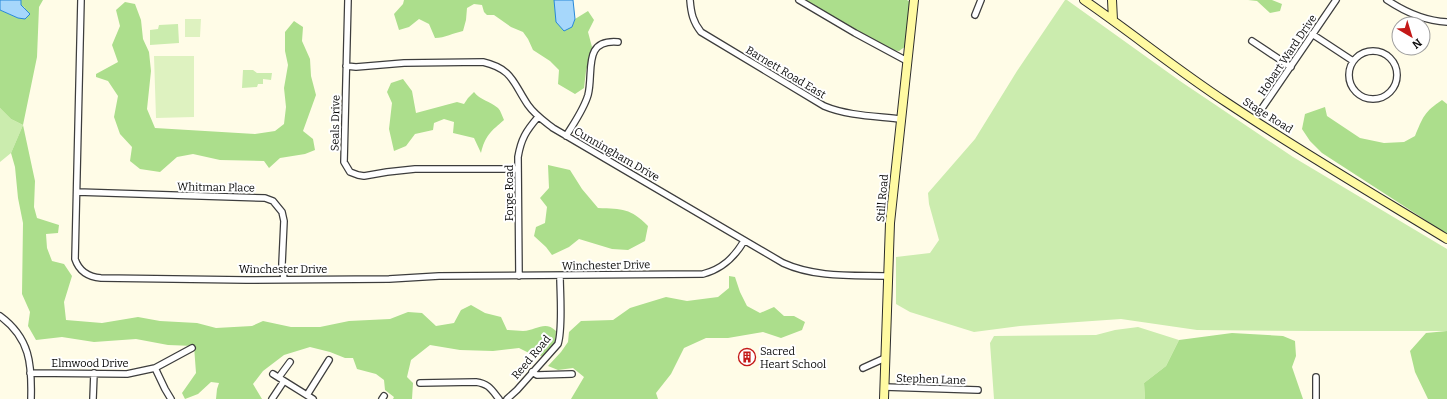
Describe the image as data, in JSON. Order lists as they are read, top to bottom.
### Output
{
  "streets": {
    "street": [
      "Hobart Ward Drive",
      "Barnett Road East",
      "Stage Road",
      "Seals Drive",
      "Cunningham Drive",
      "Whitman Place",
      "Forge Road",
      "Still Road",
      "Winchester Drive",
      "Reed Road",
      "Elmwood Drive",
      "Stephen Lane"
    ]
  },
  "crossings": [
    ["Hobart Ward Drive", "Stage Road"],
    ["Barnett Road East", "Still Road"],
    ["Seals Drive", "Cunningham Drive"],
    ["Seals Drive", "Forge Road"],
    ["Cunningham Drive", "Forge Road"],
    ["Cunningham Drive", "Still Road"],
    ["Cunningham Drive", "Winchester Drive"],
    ["Whitman Place", "Winchester Drive"],
    ["Forge Road", "Winchester Drive"],
    ["Still Road", "Stephen Lane"],
    ["Winchester Drive", "Reed Road"]
  ],
  "places": {
    "building": ["Sacred Heart School"]
  },
  "north": "bottom right"
}
